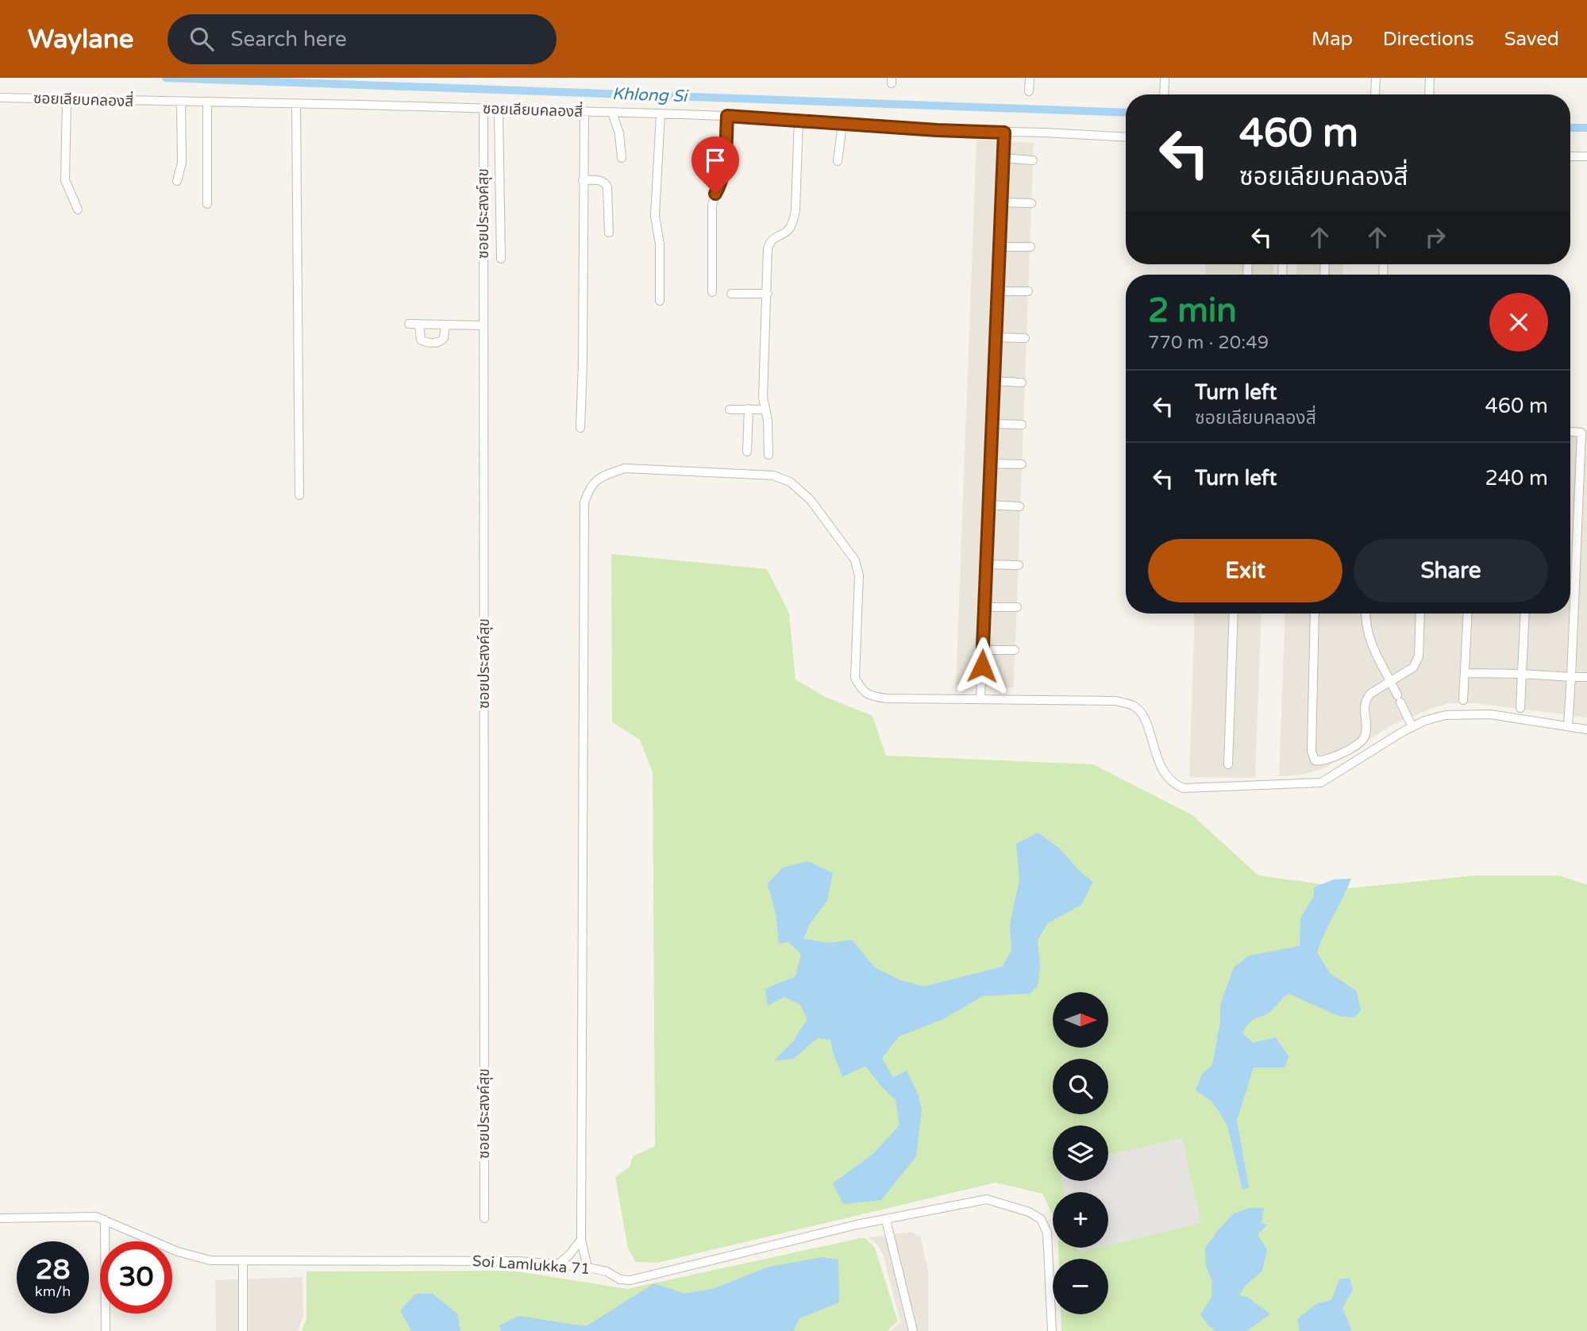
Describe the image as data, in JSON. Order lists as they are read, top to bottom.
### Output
{
  "streets": {
    "street": ["ซอยเลียบคลองสี่", "ซอยประสงค์สุข", "Soi Lamlukka 71"]
  },
  "crossings": [
    ["ซอยเลียบคลองสี่", "ซอยประสงค์สุข"]
  ],
  "water": ["Khlong Si"],
  "north": "right",
  "page": {
    "header": "Waylane",
    "search": "Search here",
    "nav": ["Map", "Directions", "Saved"],
    "turn": ["460 m", "ซอยเลียบคลองสี่"],
    "heading": ["2 min", "770 m · 20:49"],
    "list": [
      {
        "name": "Turn left",
        "note": "ซอยเลียบคลองสี่",
        "value": "460 m"
      },
      {
        "name": "Turn left",
        "value": "240 m"
      }
    ],
    "buttons": ["Exit", "Share"],
    "map_buttons": ["+", "−"],
    "speed": "28 km/h",
    "limit": "30"
  }
}
